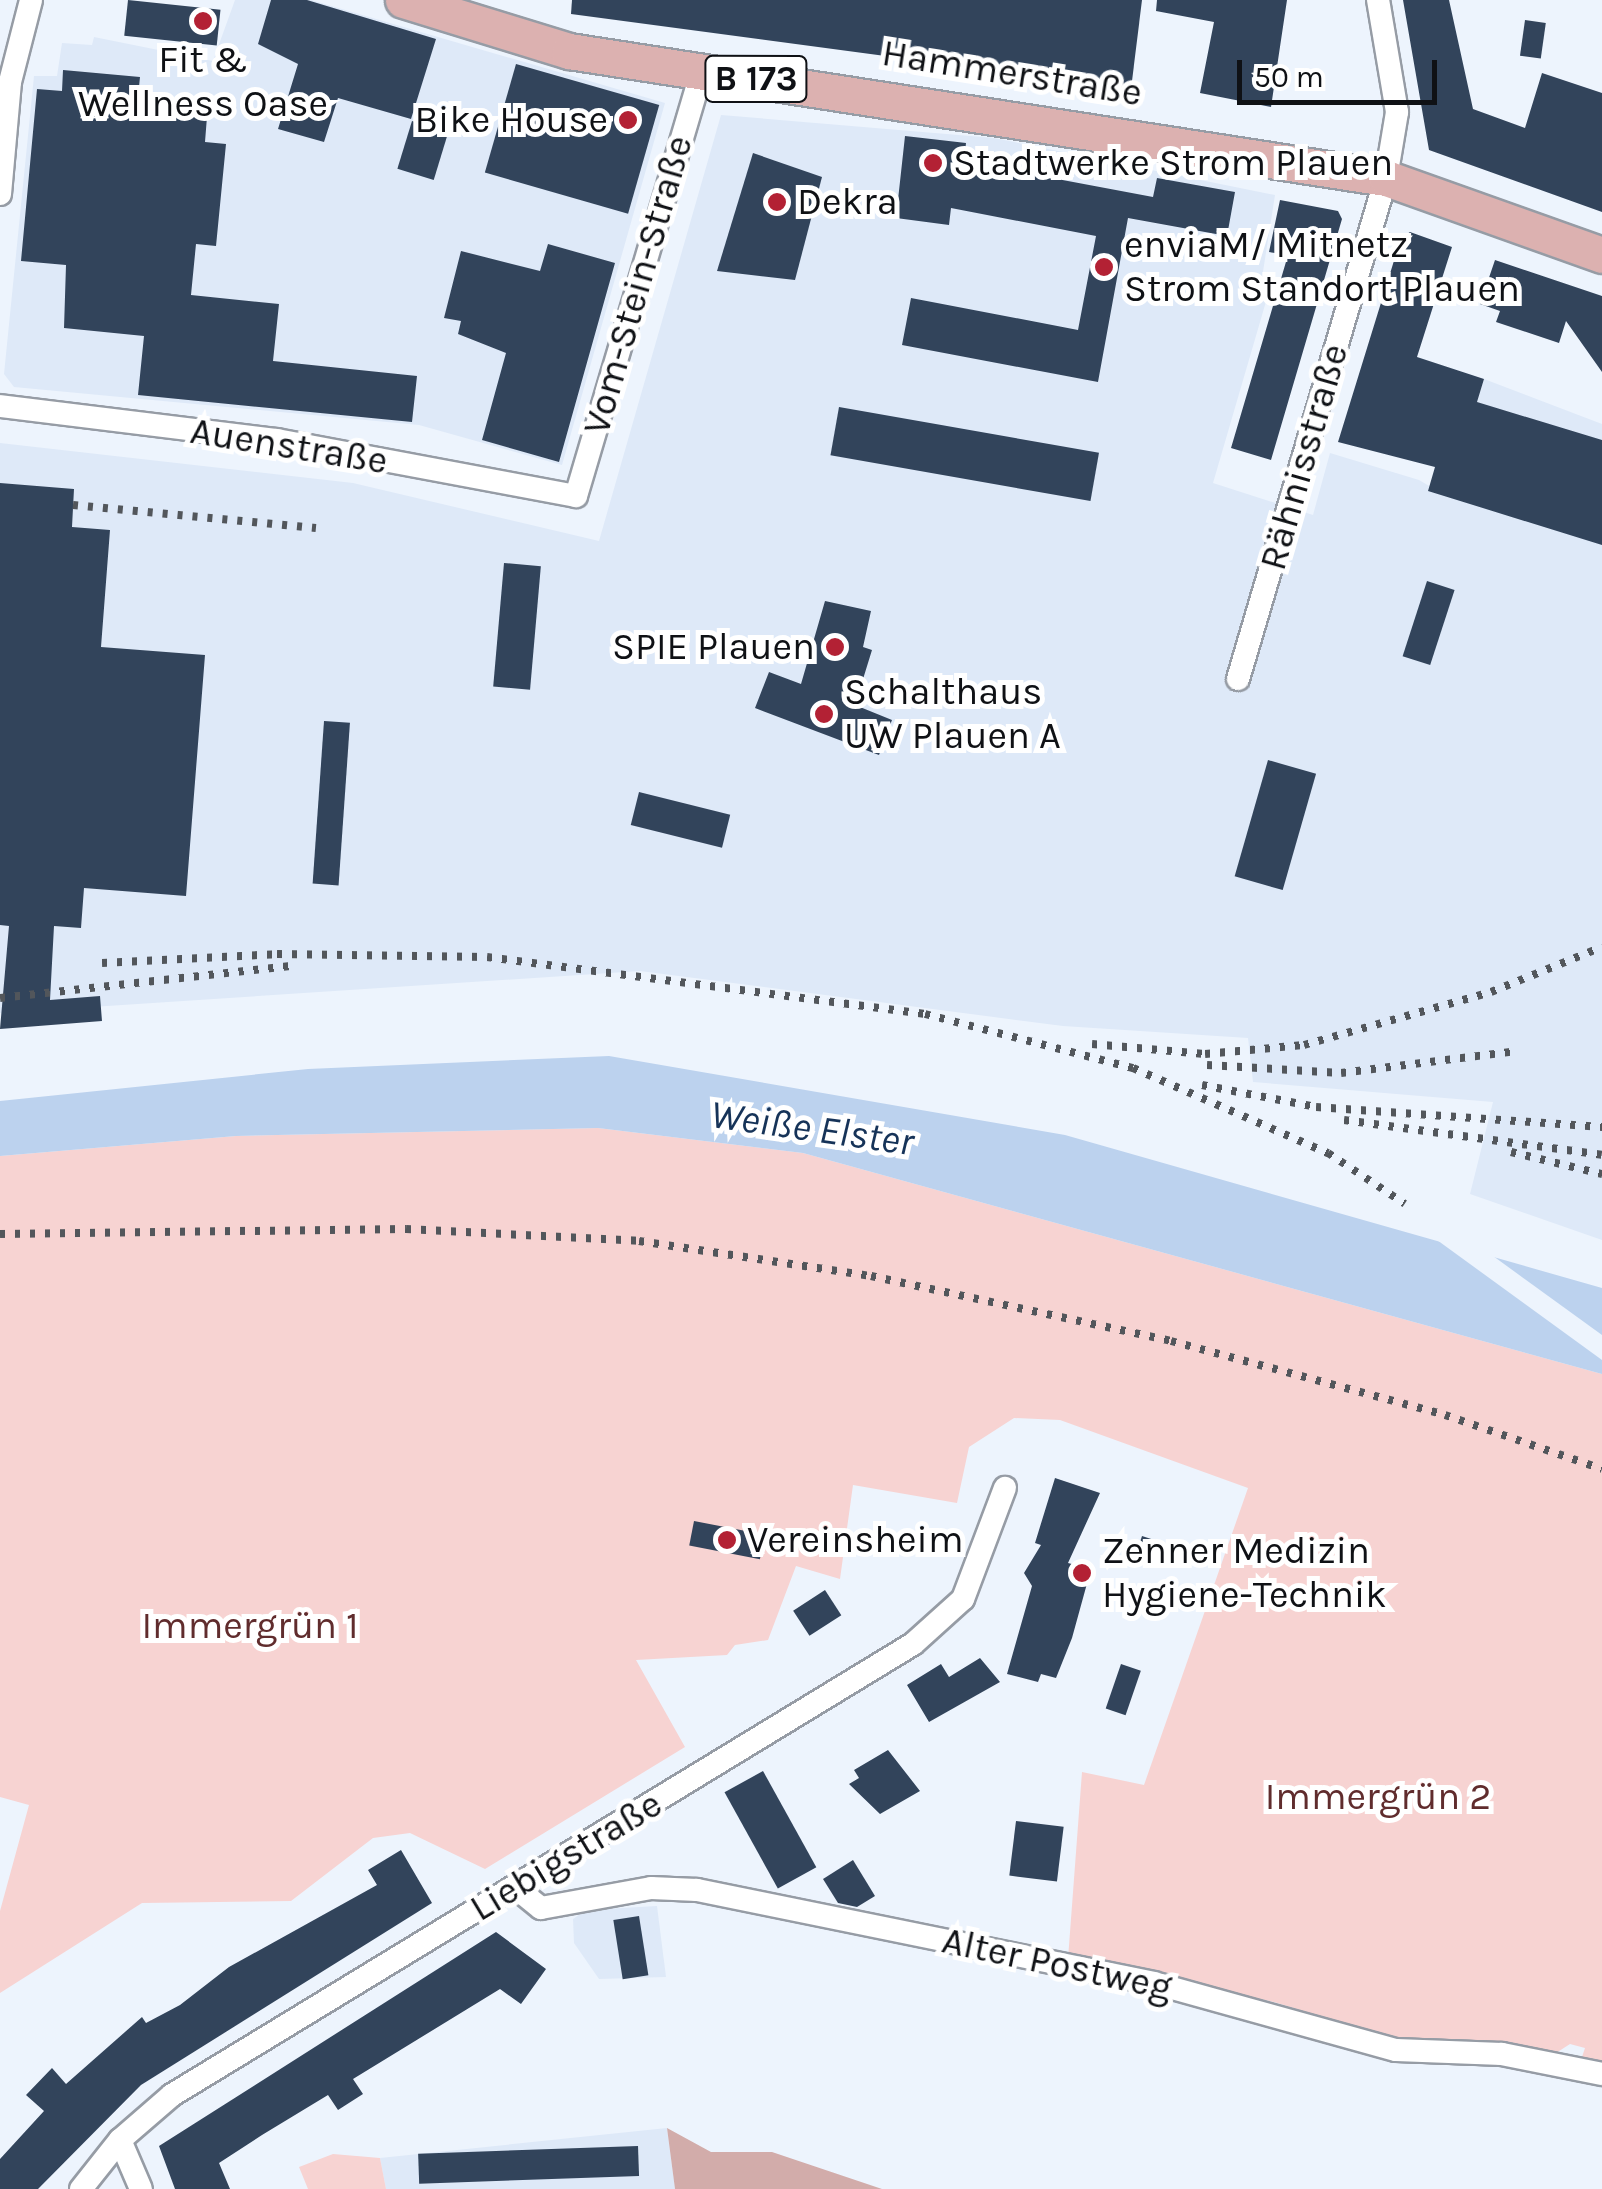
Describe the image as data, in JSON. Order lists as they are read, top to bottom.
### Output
{
  "streets": {
    "main road": ["Hammerstraße", "B 173"],
    "street": [
      "Vom-Stein-Straße",
      "Auenstraße",
      "Rähnisstraße",
      "Liebigstraße",
      "Alter Postweg"
    ]
  },
  "crossings": [
    ["Hammerstraße", "Vom-Stein-Straße"],
    ["Hammerstraße", "Rähnisstraße"],
    ["Vom-Stein-Straße", "Auenstraße"],
    ["Liebigstraße", "Alter Postweg"]
  ],
  "water": ["Weiße Elster"],
  "parks": ["Immergrün 1", "Immergrün 2"],
  "places": [
    "Fit & Wellness Oase",
    "Bike House",
    "Stadtwerke Strom Plauen",
    "Dekra",
    "enviaM/ Mitnetz Strom Standort Plauen",
    "SPIE Plauen",
    "Schalthaus UW Plauen A",
    "Vereinsheim",
    "Zenner Medizin Hygiene-Technik"
  ],
  "scale_bar": "50 m"
}
